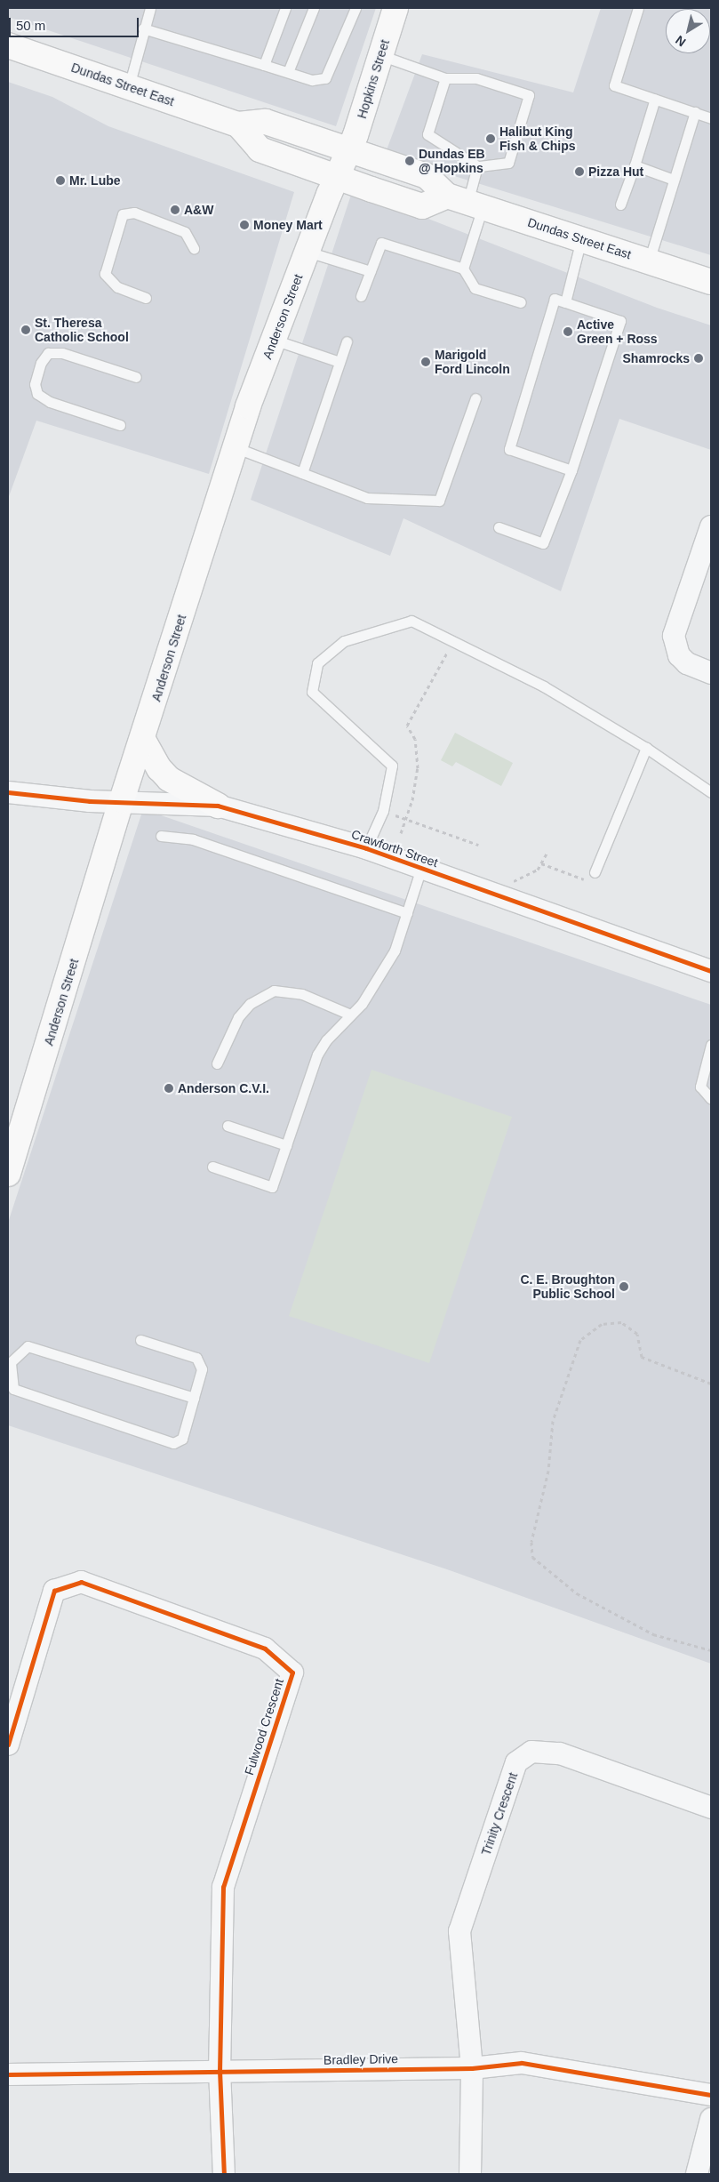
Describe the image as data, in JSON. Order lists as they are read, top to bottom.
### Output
{
  "streets": {
    "main road": ["Hopkins Street", "Dundas Street East", "Anderson Street"],
    "street": [
      "Crawforth Street",
      "Fulwood Crescent",
      "Trinity Crescent",
      "Bradley Drive"
    ]
  },
  "crossings": [
    ["Hopkins Street", "Dundas Street East"],
    ["Hopkins Street", "Anderson Street"],
    ["Dundas Street East", "Anderson Street"],
    ["Anderson Street", "Crawforth Street"],
    ["Fulwood Crescent", "Bradley Drive"],
    ["Trinity Crescent", "Bradley Drive"]
  ],
  "places": [
    "Halibut King Fish & Chips",
    "Dundas EB @ Hopkins",
    "Pizza Hut",
    "Mr. Lube",
    "A&W",
    "Money Mart",
    "St. Theresa Catholic School",
    "Active Green + Ross",
    "Shamrocks",
    "Marigold Ford Lincoln",
    "Anderson C.V.I.",
    "C. E. Broughton Public School"
  ],
  "scale_bar": "50 m",
  "north": "bottom left"
}
